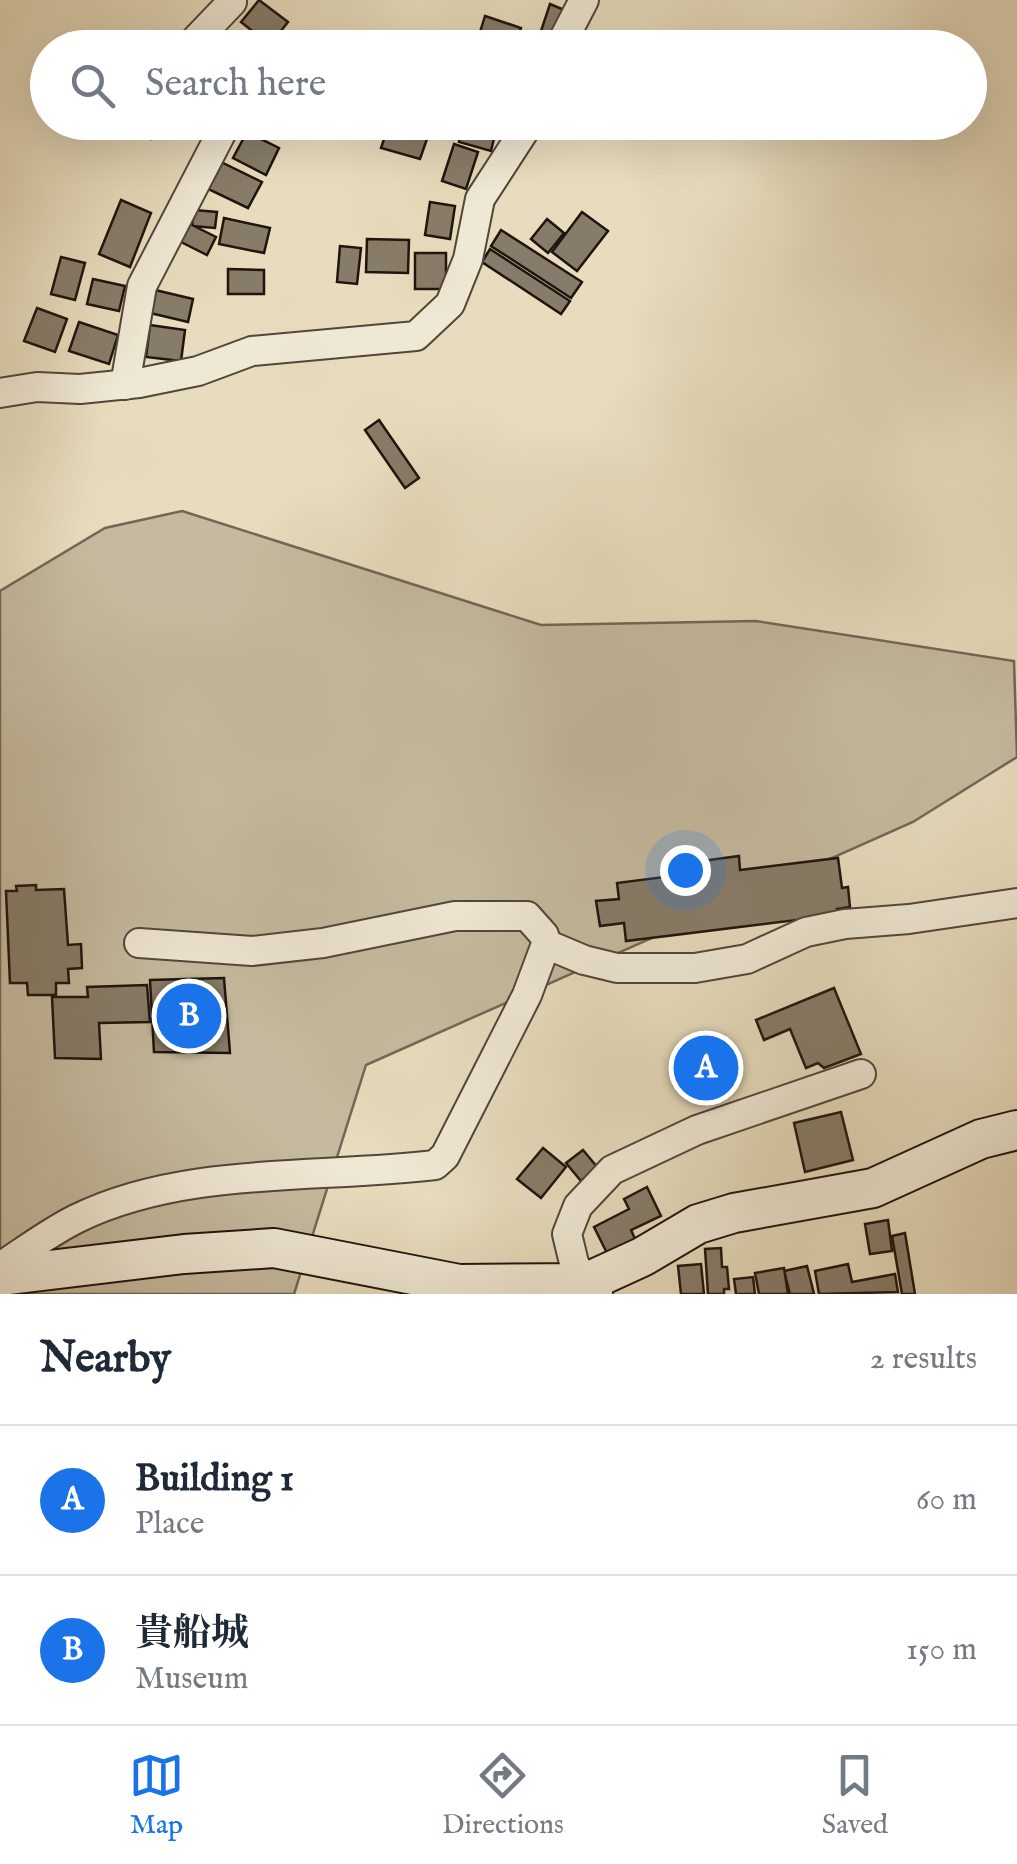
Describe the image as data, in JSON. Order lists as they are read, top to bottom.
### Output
{
  "page": {
    "search": "Search here",
    "pins": ["B", "A"],
    "heading": ["Nearby", "2 results"],
    "list": [
      {
        "mark": "A",
        "name": "Building 1",
        "note": "Place",
        "value": "60 m"
      },
      {
        "mark": "B",
        "name": "貴船城",
        "note": "Museum",
        "value": "150 m"
      }
    ],
    "nav": ["Map", "Directions", "Saved"]
  }
}
